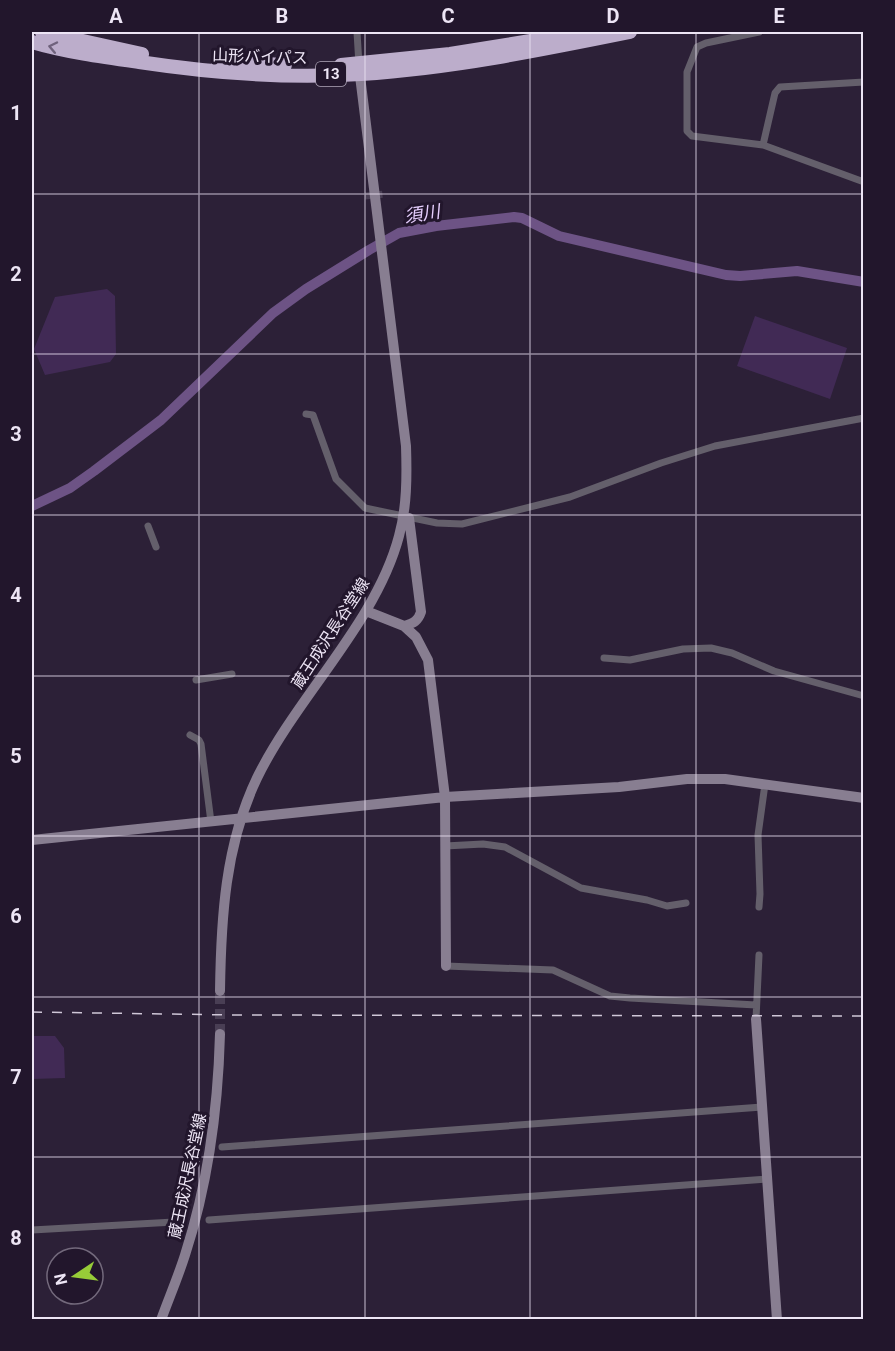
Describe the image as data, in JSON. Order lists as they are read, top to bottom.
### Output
{
  "streets": {
    "highway": ["山形バイパス", "13"],
    "street": ["蔵王成沢長谷堂線"]
  },
  "crossings": [
    ["山形バイパス", "蔵王成沢長谷堂線"]
  ],
  "water": ["須川"],
  "north": "left",
  "grid": {
    "columns": [
      "A",
      "B",
      "C",
      "D",
      "E"
    ],
    "rows": [
      "1",
      "2",
      "3",
      "4",
      "5",
      "6",
      "7",
      "8"
    ]
  }
}
